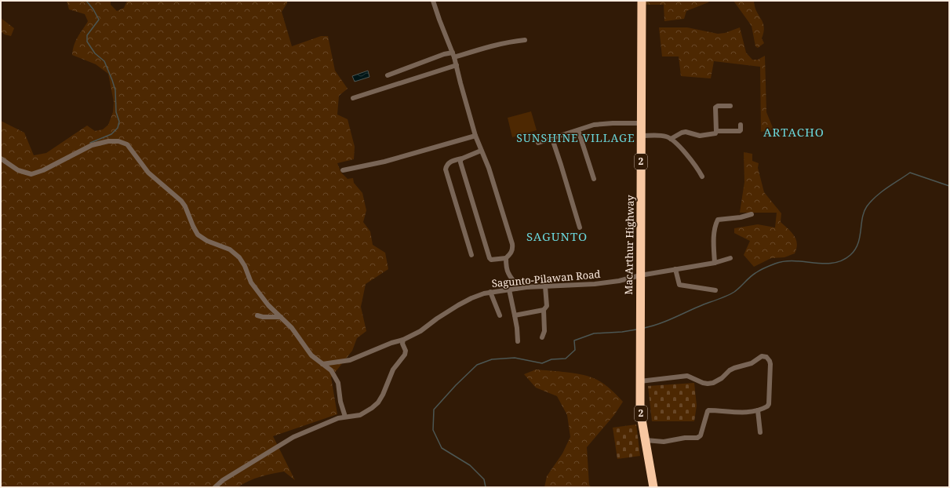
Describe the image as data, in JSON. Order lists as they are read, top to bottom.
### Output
{
  "streets": {
    "highway": ["2", "MacArthur Highway"],
    "street": ["Sagunto-Pilawan Road"]
  },
  "crossings": [
    ["MacArthur Highway", "Sagunto-Pilawan Road"]
  ],
  "districts": ["ARTACHO", "SUNSHINE VILLAGE", "SAGUNTO"]
}
